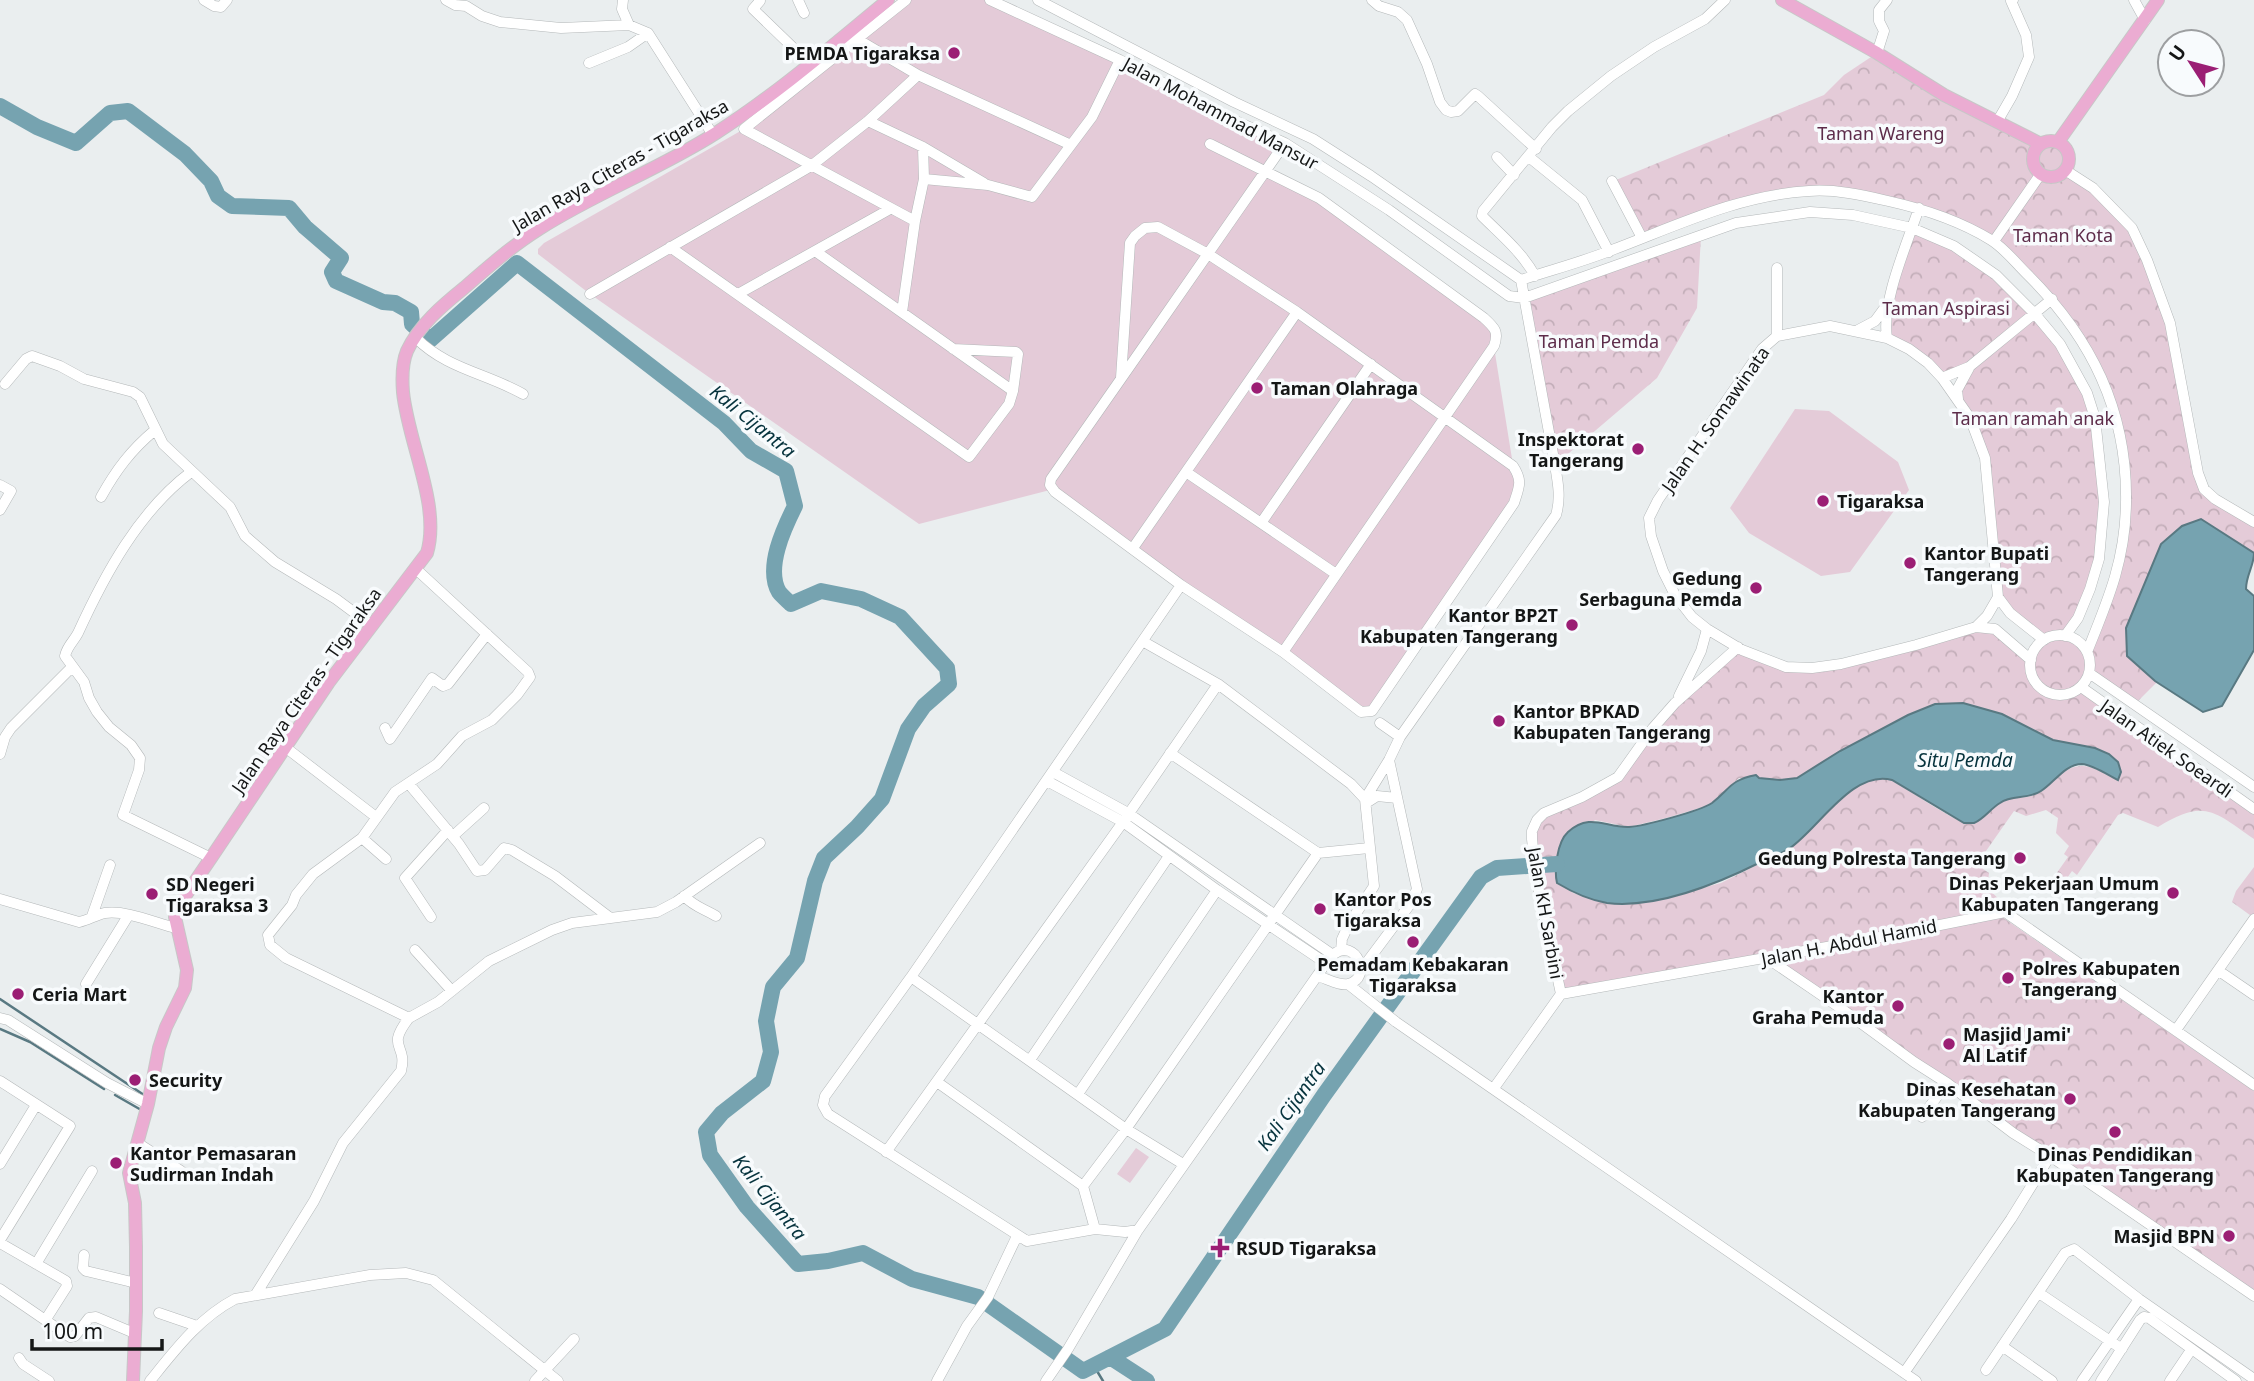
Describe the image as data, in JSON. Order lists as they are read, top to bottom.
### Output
{
  "streets": {
    "main road": ["Jalan Raya Citeras - Tigaraksa"],
    "street": [
      "Jalan Mohammad Mansur",
      "Jalan H. Somawinata",
      "Jalan Atiek Soeardi",
      "Jalan KH Sarbini",
      "Jalan H. Abdul Hamid"
    ]
  },
  "crossings": [
    ["Jalan H. Somawinata", "Jalan KH Sarbini"],
    ["Jalan KH Sarbini", "Jalan H. Abdul Hamid"]
  ],
  "water": ["Kali Cijantra", "Situ Pemda"],
  "parks": [
    "Taman Wareng",
    "Taman Kota",
    "Taman Aspirasi",
    "Taman Pemda",
    "Taman ramah anak"
  ],
  "places": {
    "other": [
      "PEMDA Tigaraksa",
      "Taman Olahraga",
      "Inspektorat Tangerang",
      "Tigaraksa",
      "Kantor Bupati Tangerang",
      "Gedung Serbaguna Pemda",
      "Kantor BP2T Kabupaten Tangerang",
      "Kantor BPKAD Kabupaten Tangerang",
      "Gedung Polresta Tangerang",
      "Dinas Pekerjaan Umum Kabupaten Tangerang",
      "SD Negeri Tigaraksa 3",
      "Kantor Pos Tigaraksa",
      "Pemadam Kebakaran Tigaraksa",
      "Polres Kabupaten Tangerang",
      "Ceria Mart",
      "Kantor Graha Pemuda",
      "Masjid Jami' Al Latif",
      "Security",
      "Dinas Kesehatan Kabupaten Tangerang",
      "Dinas Pendidikan Kabupaten Tangerang",
      "Kantor Pemasaran Sudirman Indah",
      "Masjid BPN"
    ],
    "health": ["RSUD Tigaraksa"]
  },
  "scale_bar": "100 m",
  "north": "top left"
}
